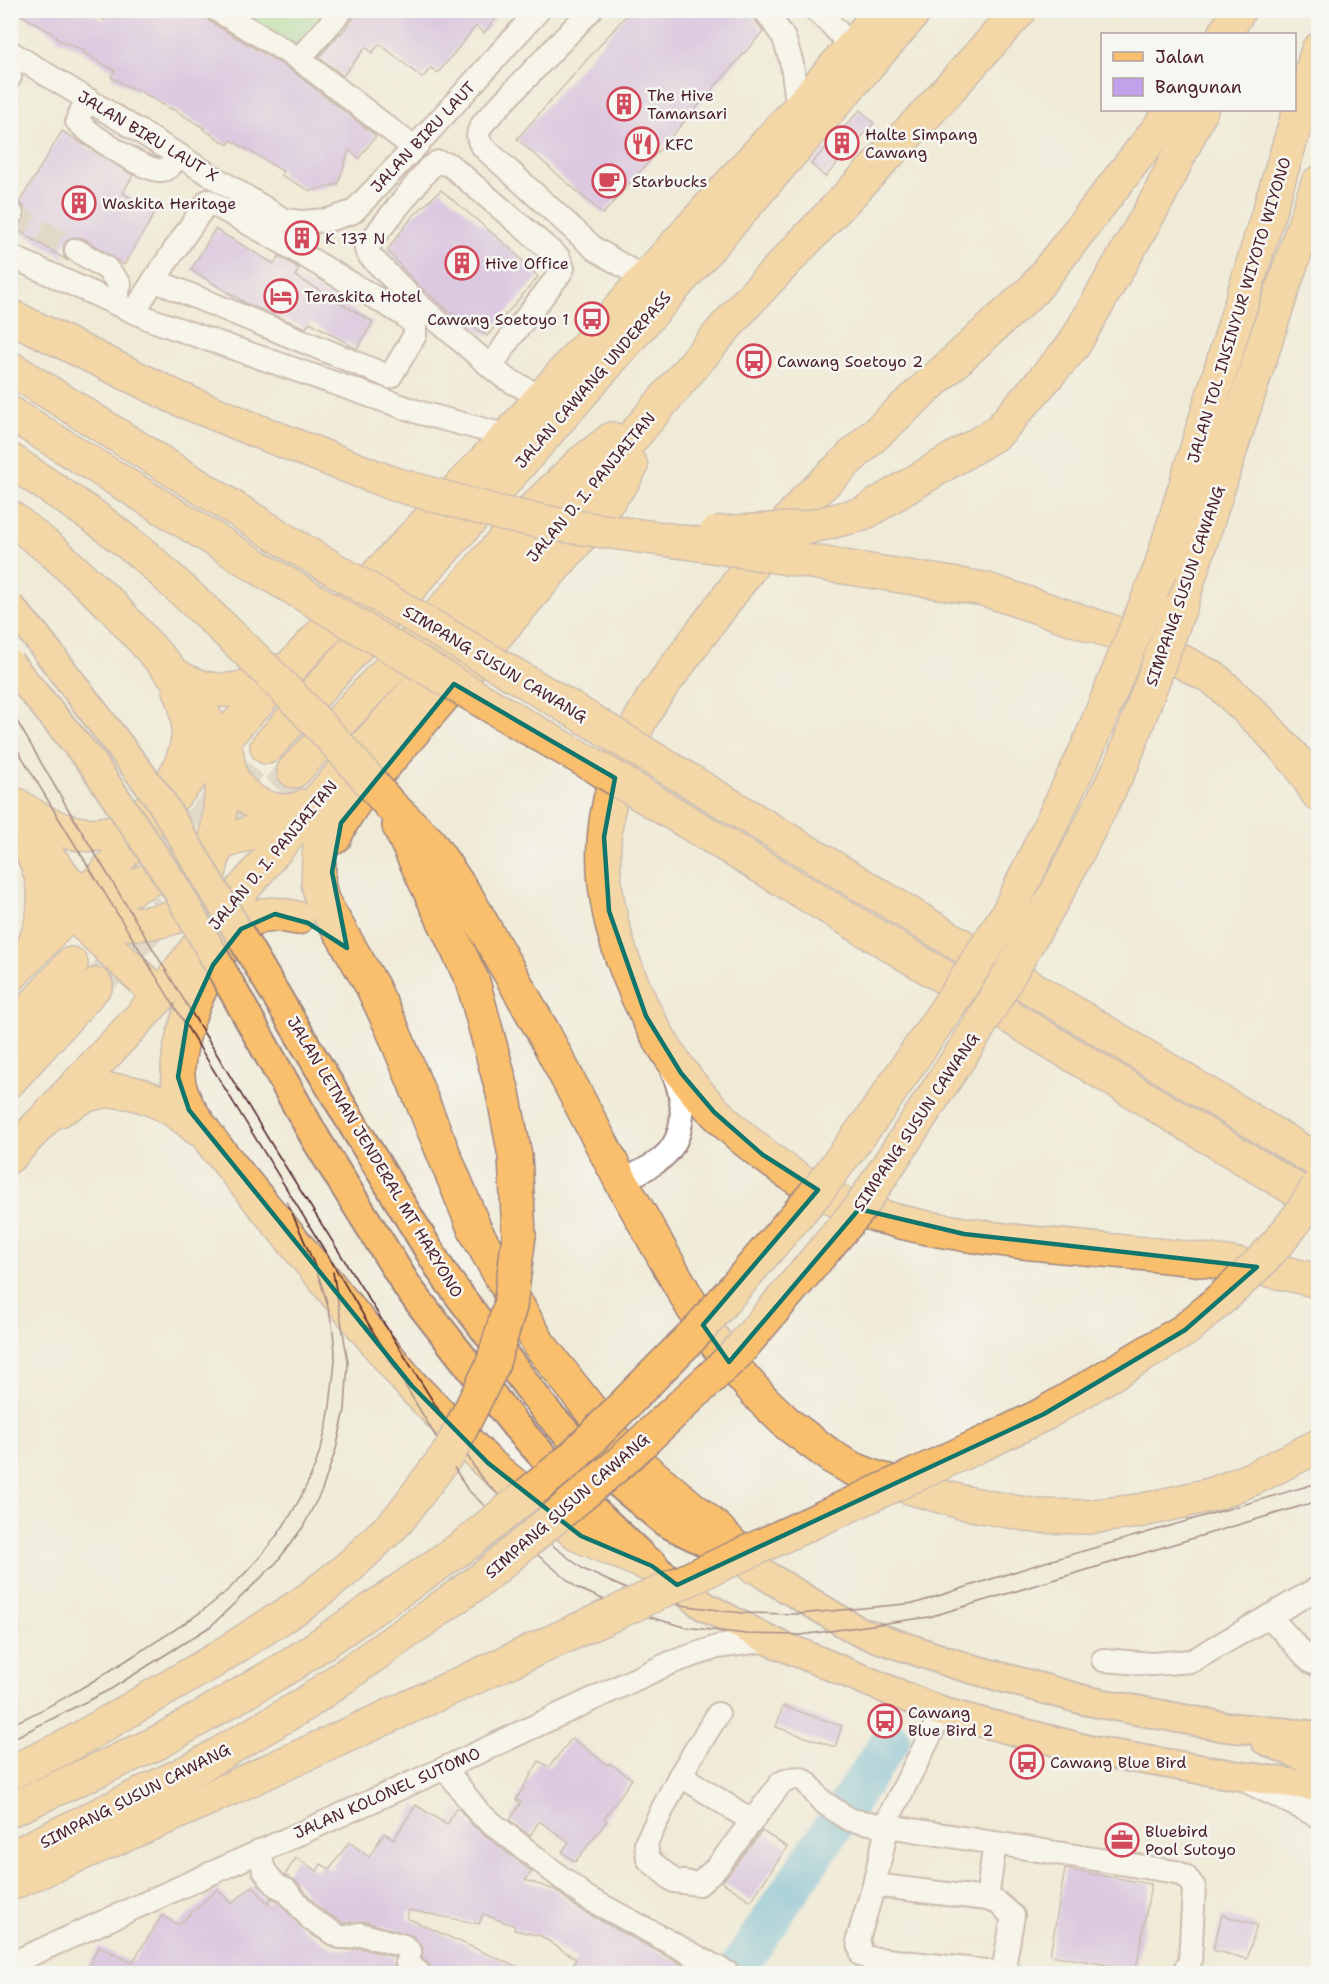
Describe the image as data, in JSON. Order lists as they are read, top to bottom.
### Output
{
  "streets": {
    "highway": [
      "JALAN TOL INSINYUR WIYOTO WIYONO",
      "JALAN CAWANG UNDERPASS",
      "JALAN D. I. PANJAITAN",
      "SIMPANG SUSUN CAWANG"
    ],
    "main road": ["JALAN LETNAN JENDERAL MT HARYONO"],
    "street": ["JALAN BIRU LAUT X", "JALAN BIRU LAUT", "JALAN KOLONEL SUTOMO"]
  },
  "crossings": [
    ["JALAN BIRU LAUT X", "JALAN BIRU LAUT"],
    ["JALAN TOL INSINYUR WIYOTO WIYONO", "SIMPANG SUSUN CAWANG"]
  ],
  "places": {
    "building": [
      "The Hive Tamansari",
      "Halte Simpang Cawang",
      "Waskita Heritage",
      "K 137 N",
      "Hive Office"
    ],
    "restaurant": ["KFC"],
    "cafe": ["Starbucks"],
    "hotel": ["Teraskita Hotel"],
    "bus stop": [
      "Cawang Soetoyo 1",
      "Cawang Soetoyo 2",
      "Cawang Blue Bird 2",
      "Cawang Blue Bird"
    ],
    "office": ["Bluebird Pool Sutoyo"]
  },
  "legend": ["Jalan", "Bangunan"]
}
